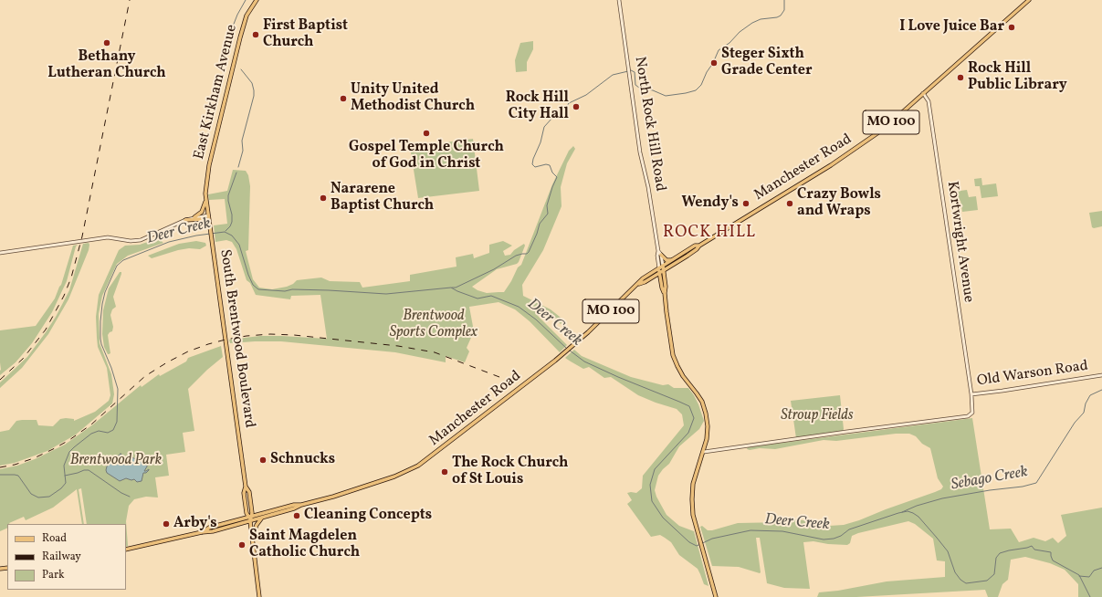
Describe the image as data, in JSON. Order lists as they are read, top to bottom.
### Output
{
  "streets": {
    "main road": [
      "East Kirkham Avenue",
      "MO 100",
      "Manchester Road",
      "South Brentwood Boulevard"
    ],
    "street": ["North Rock Hill Road", "Kortwright Avenue", "Old Warson Road"]
  },
  "crossings": [
    ["East Kirkham Avenue", "South Brentwood Boulevard"],
    ["North Rock Hill Road", "Manchester Road"],
    ["Manchester Road", "Kortwright Avenue"],
    ["Manchester Road", "South Brentwood Boulevard"],
    ["Kortwright Avenue", "Old Warson Road"]
  ],
  "districts": ["ROCK HILL"],
  "water": ["Deer Creek", "Sebago Creek"],
  "parks": ["Brentwood Sports Complex", "Stroup Fields", "Brentwood Park"],
  "places": [
    "I Love Juice Bar",
    "First Baptist Church",
    "Bethany Lutheran Church",
    "Steger Sixth Grade Center",
    "Rock Hill Public Library",
    "Unity United Methodist Church",
    "Rock Hill City Hall",
    "Gospel Temple Church of God in Christ",
    "Nararene Baptist Church",
    "Wendy's",
    "Crazy Bowls and Wraps",
    "Schnucks",
    "The Rock Church of St Louis",
    "Cleaning Concepts",
    "Arby's",
    "Saint Magdelen Catholic Church"
  ],
  "legend": ["Road", "Railway", "Park"]
}
